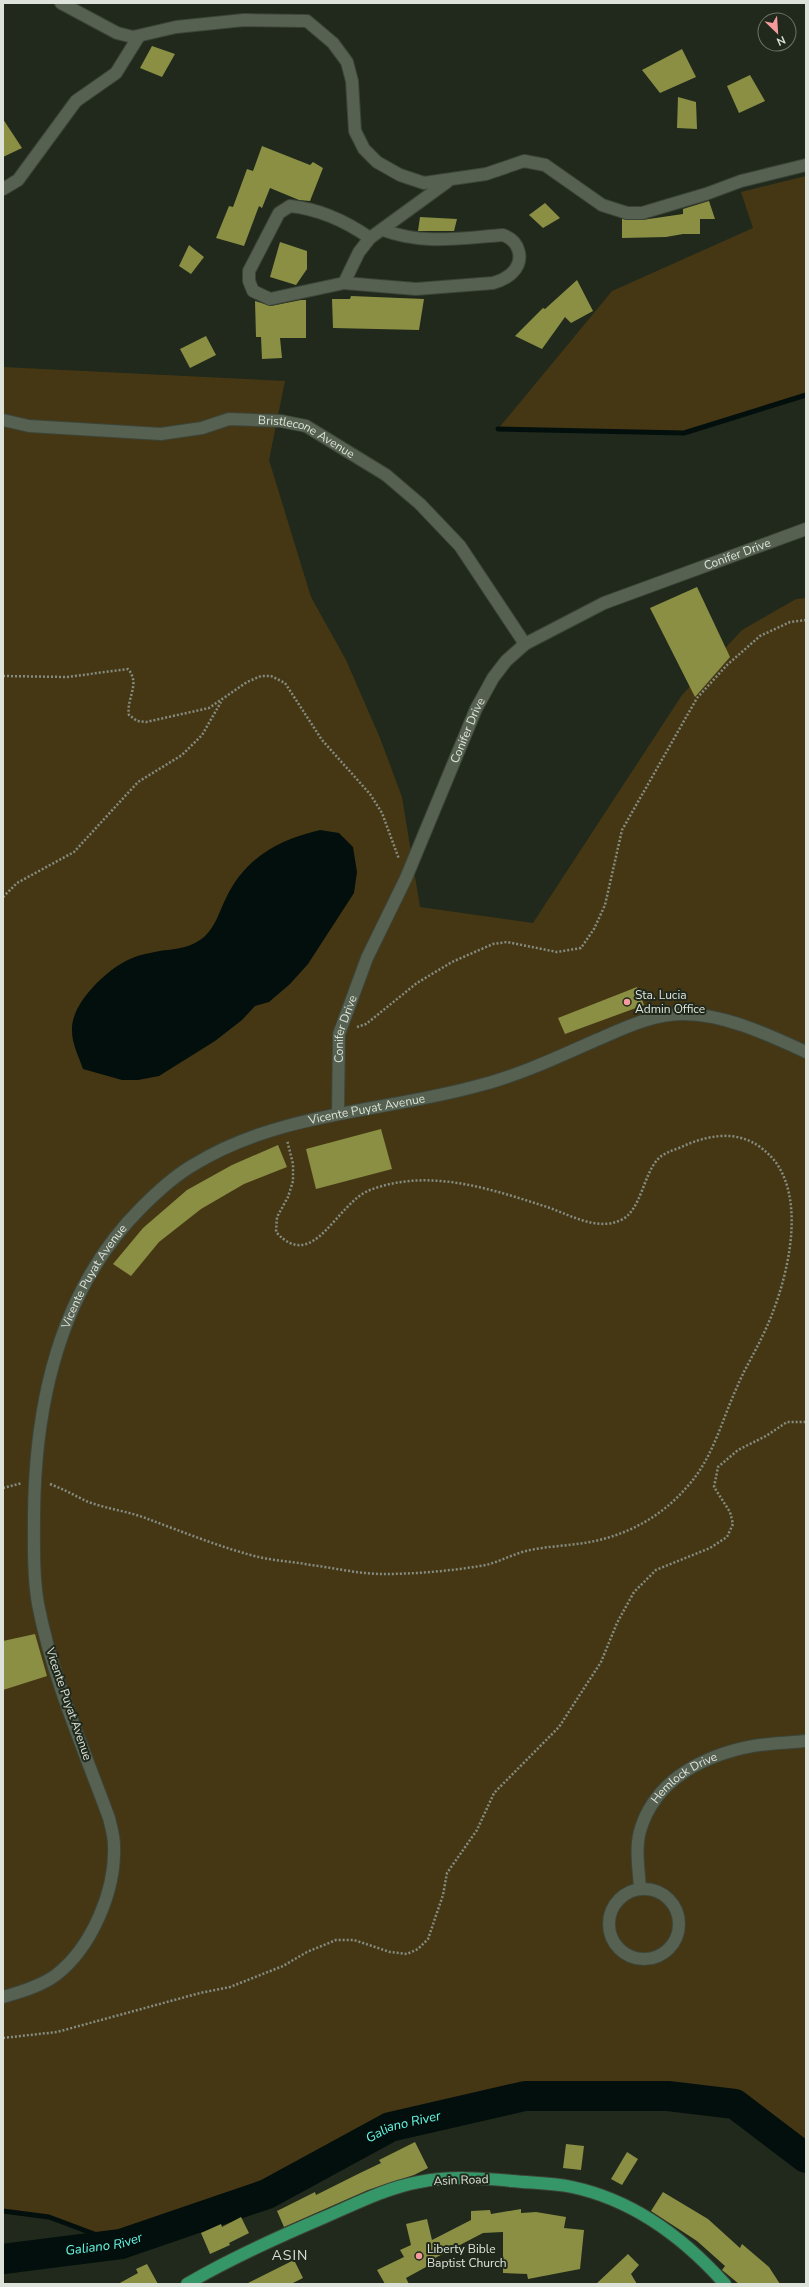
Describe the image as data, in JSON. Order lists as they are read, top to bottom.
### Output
{
  "streets": {
    "main road": ["Asin Road"],
    "street": [
      "Bristlecone Avenue",
      "Conifer Drive",
      "Vicente Puyat Avenue",
      "Hemlock Drive"
    ]
  },
  "crossings": [
    ["Bristlecone Avenue", "Conifer Drive"],
    ["Conifer Drive", "Vicente Puyat Avenue"]
  ],
  "districts": ["ASIN"],
  "water": ["Galiano River"],
  "places": ["Sta. Lucia Admin Office", "Liberty Bible Baptist Church"],
  "north": "bottom right"
}
